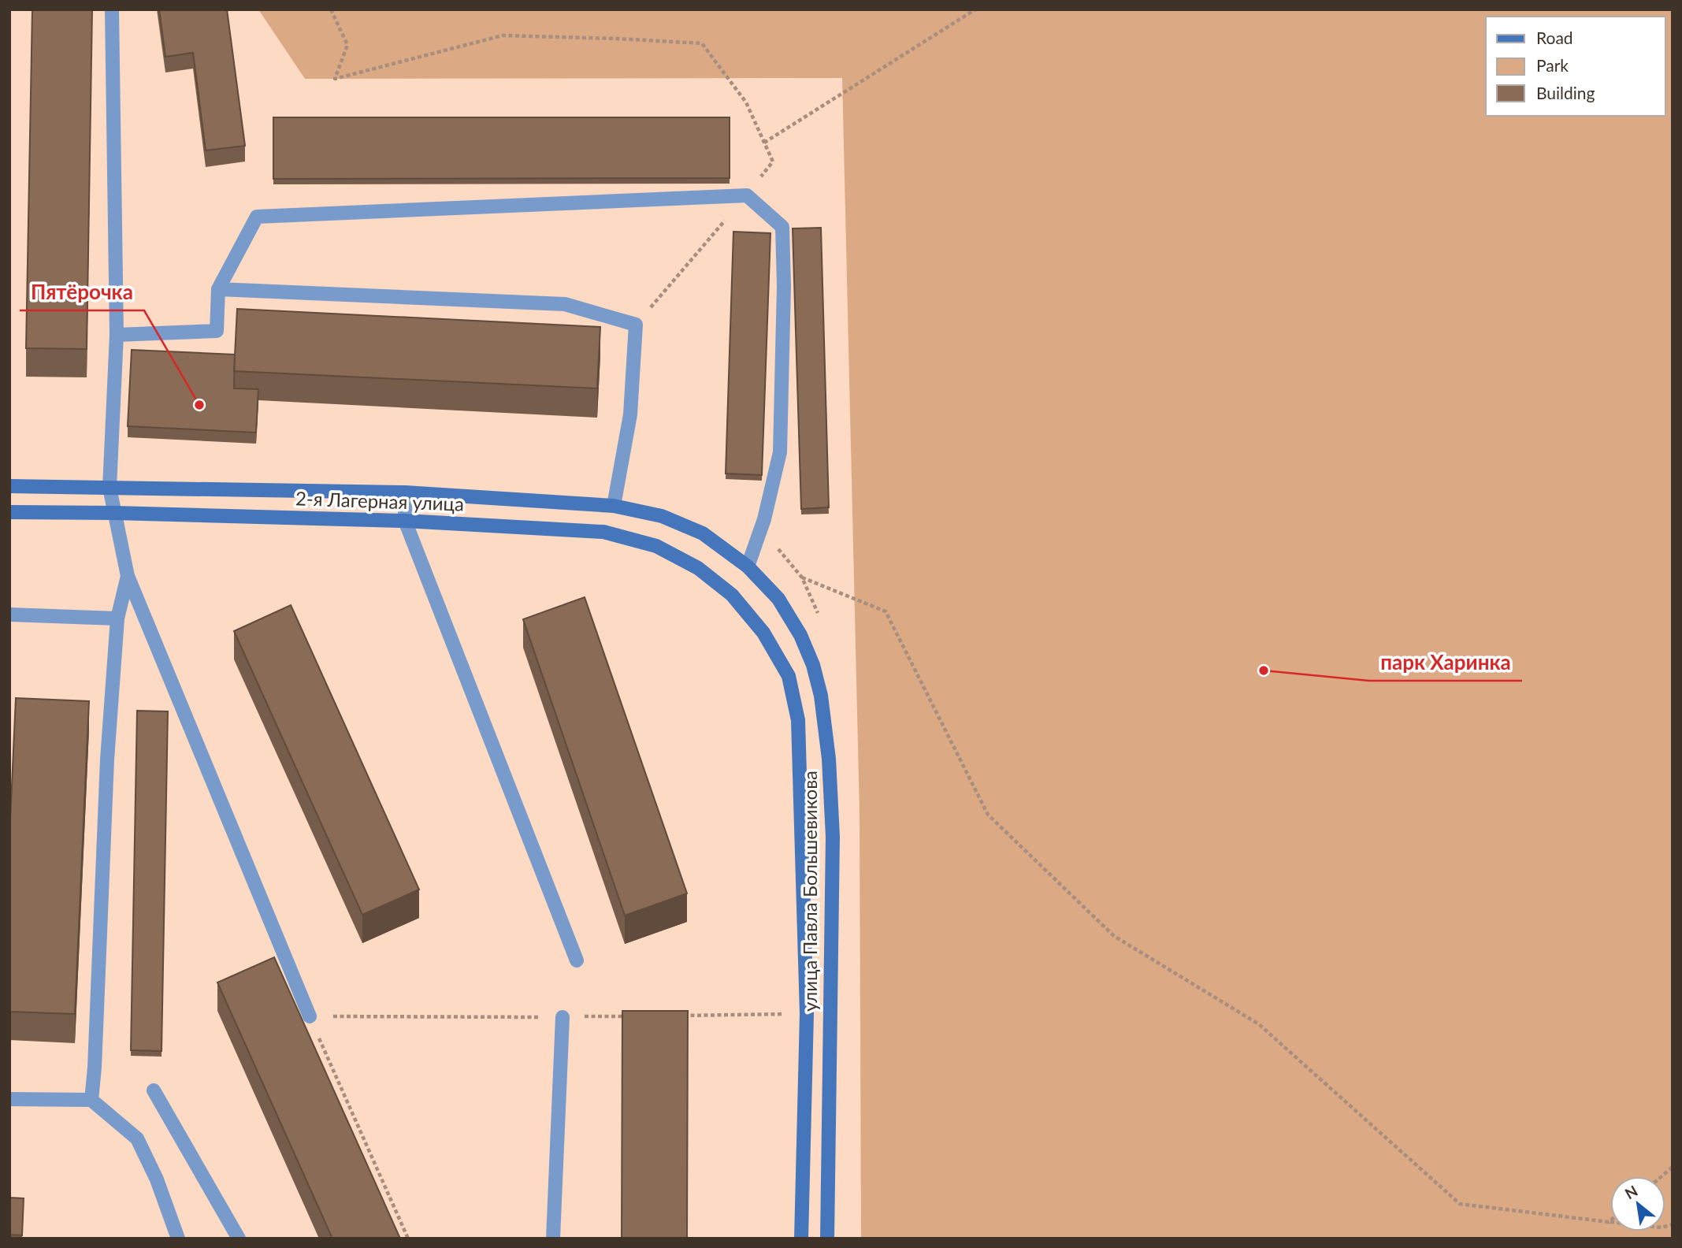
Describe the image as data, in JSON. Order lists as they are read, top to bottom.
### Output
{
  "streets": {
    "main road": ["2-я Лагерная улица", "улица Павла Большевикова"]
  },
  "crossings": [
    ["2-я Лагерная улица", "улица Павла Большевикова"]
  ],
  "places": ["Пятёрочка", "парк Харинка"],
  "legend": ["Road", "Park", "Building"],
  "north": "top left"
}
